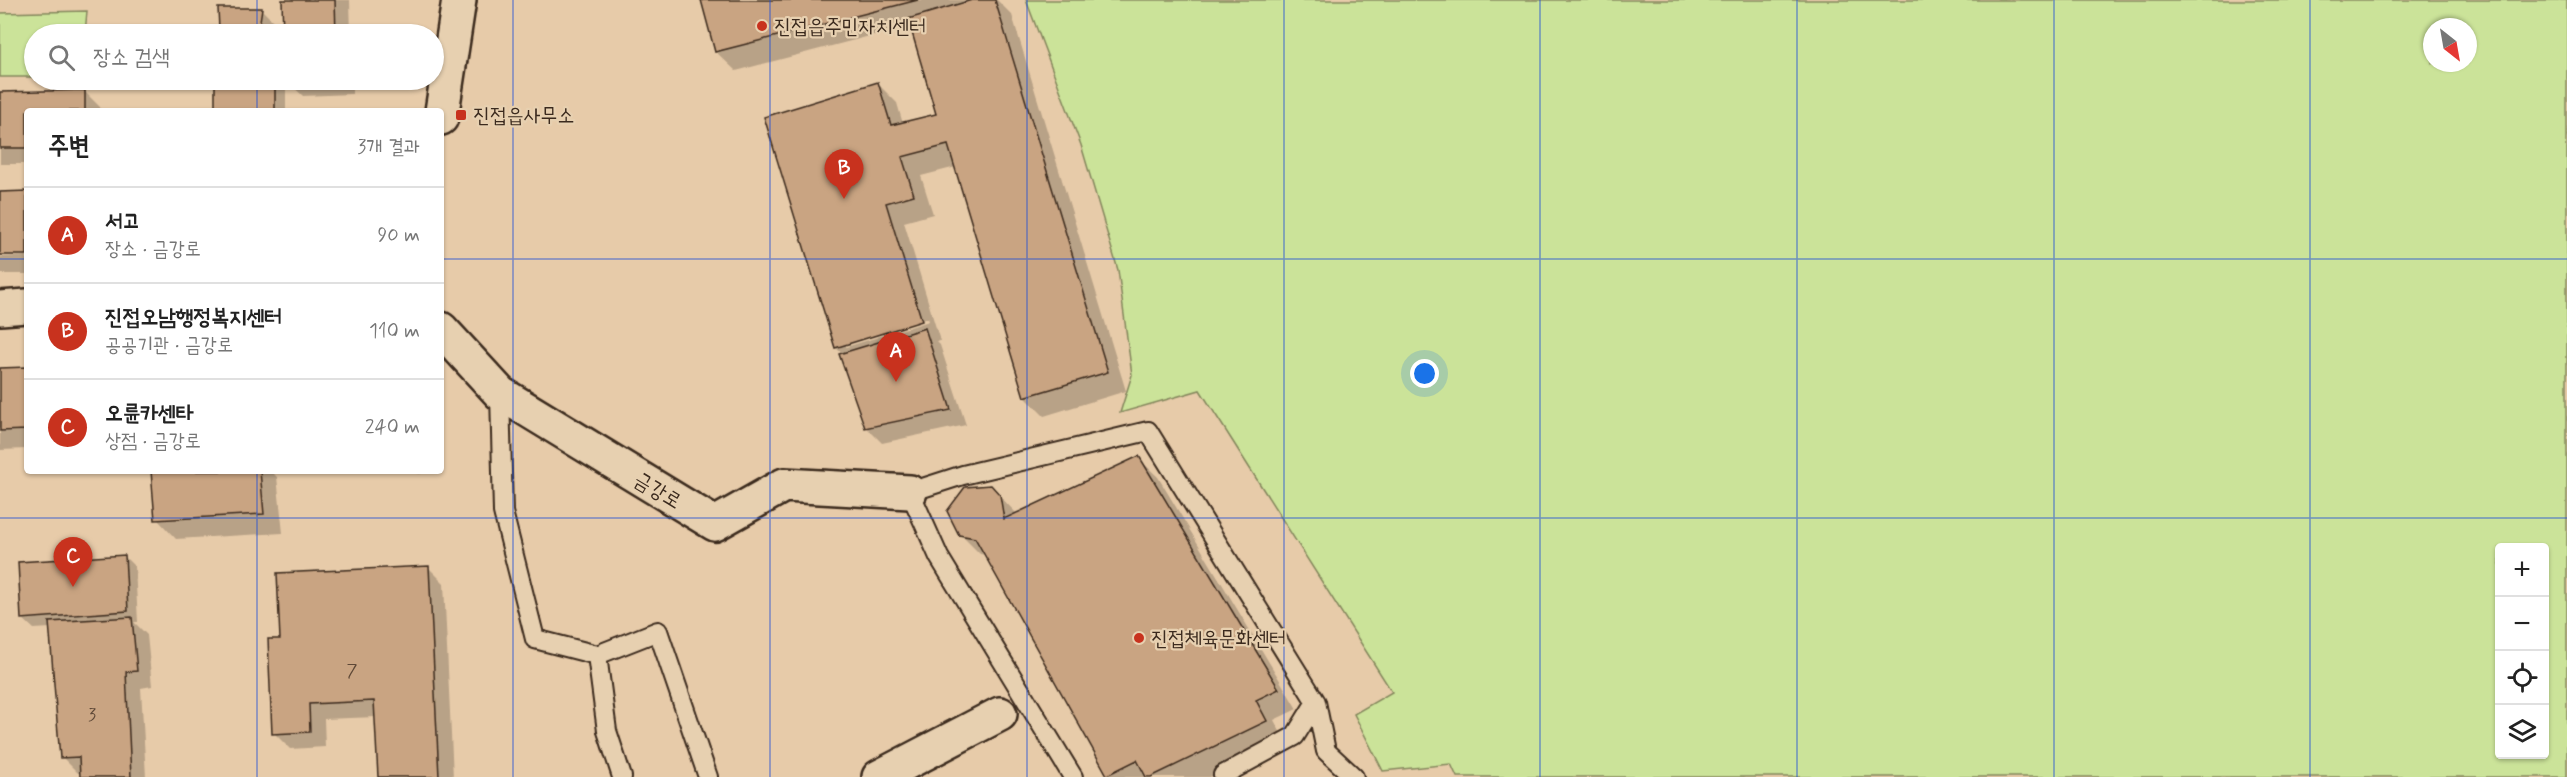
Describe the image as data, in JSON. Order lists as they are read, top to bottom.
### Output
{
  "streets": {
    "street": ["금강로"]
  },
  "places": {
    "other": ["진접읍주민자치센터", "진접체육문화센터"],
    "transit": ["진접읍사무소"]
  },
  "house_numbers": ["7", "3"],
  "north": "bottom right",
  "page": {
    "search": "장소 검색",
    "heading": ["주변", "3개 결과"],
    "pins": ["B", "A", "C"],
    "list": [
      {
        "mark": "A",
        "name": "서고",
        "note": "장소 · 금강로",
        "value": "90 m"
      },
      {
        "mark": "B",
        "name": "진접오남행정복지센터",
        "note": "공공기관 · 금강로",
        "value": "110 m"
      },
      {
        "mark": "C",
        "name": "오륜카센타",
        "note": "상점 · 금강로",
        "value": "240 m"
      }
    ],
    "map_buttons": ["+", "−"]
  }
}
